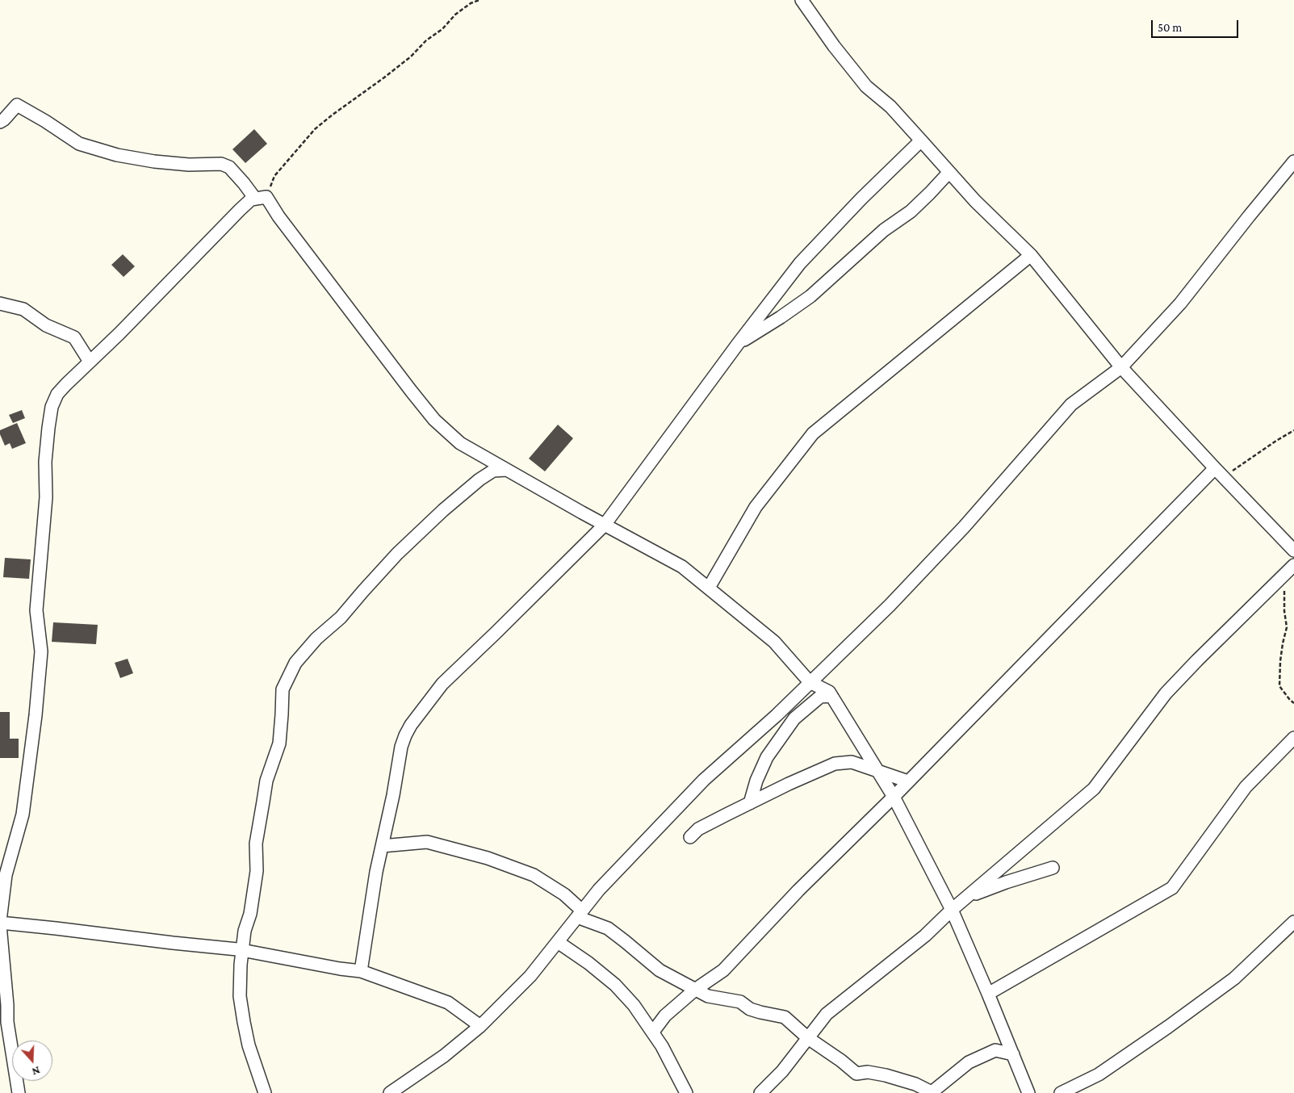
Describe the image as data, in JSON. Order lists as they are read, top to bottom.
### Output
{
  "scale_bar": "50 m",
  "north": "bottom"
}
